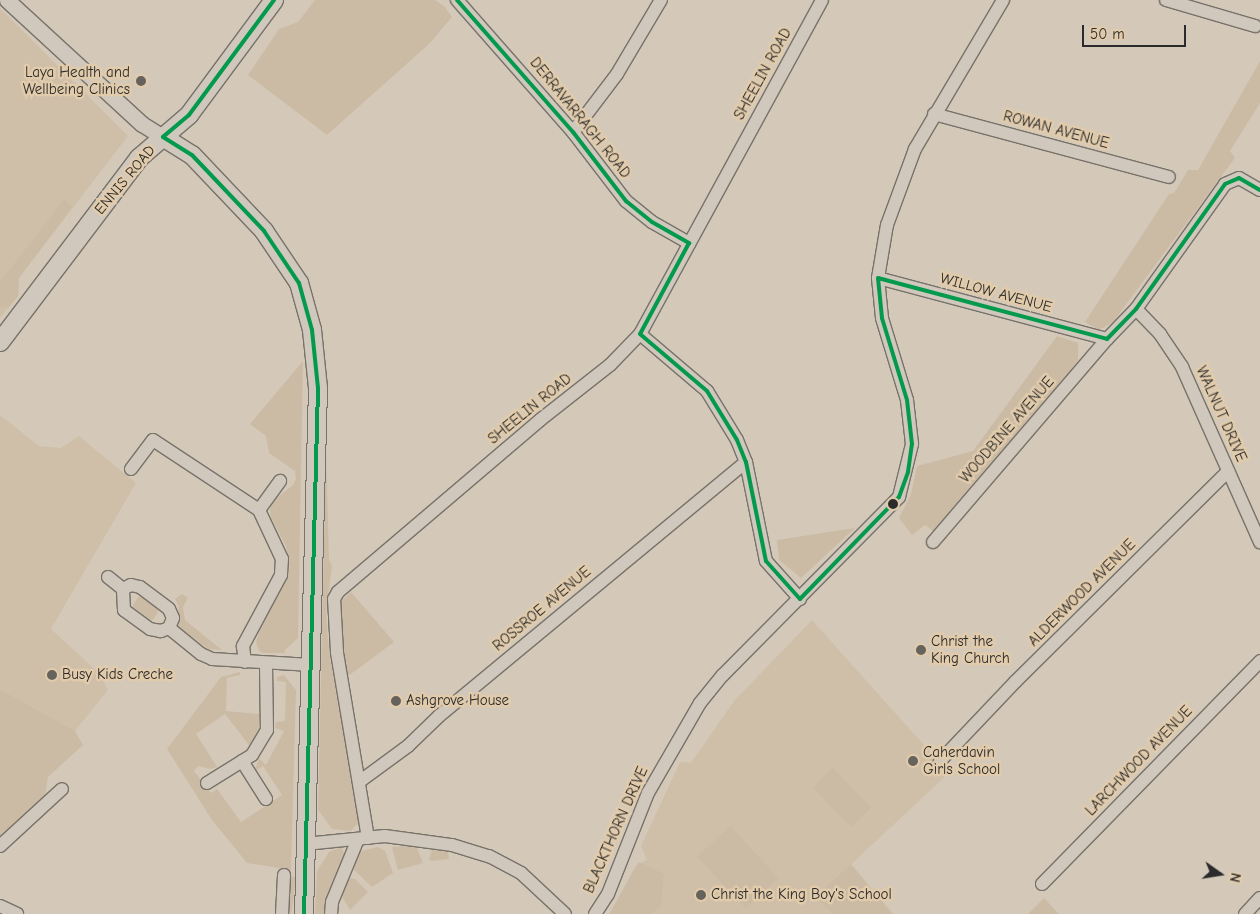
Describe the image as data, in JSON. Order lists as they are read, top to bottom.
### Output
{
  "streets": {
    "main road": ["ENNIS ROAD"],
    "street": [
      "SHEELIN ROAD",
      "DERRAVARRAGH ROAD",
      "ROWAN AVENUE",
      "WILLOW AVENUE",
      "WALNUT DRIVE",
      "WOODBINE AVENUE",
      "ALDERWOOD AVENUE",
      "ROSSROE AVENUE",
      "LARCHWOOD AVENUE",
      "BLACKTHORN DRIVE"
    ]
  },
  "crossings": [
    ["SHEELIN ROAD", "DERRAVARRAGH ROAD"],
    ["SHEELIN ROAD", "ROSSROE AVENUE"],
    ["ROWAN AVENUE", "BLACKTHORN DRIVE"],
    ["WILLOW AVENUE", "WOODBINE AVENUE"],
    ["WILLOW AVENUE", "BLACKTHORN DRIVE"],
    ["WALNUT DRIVE", "WOODBINE AVENUE"],
    ["WALNUT DRIVE", "ALDERWOOD AVENUE"]
  ],
  "places": [
    "Laya Health and Wellbeing Clinics",
    "Christ the King Church",
    "Busy Kids Creche",
    "Ashgrove House",
    "Caherdavin Girls School",
    "Christ the King Boy's School"
  ],
  "scale_bar": "50 m",
  "north": "right"
}
